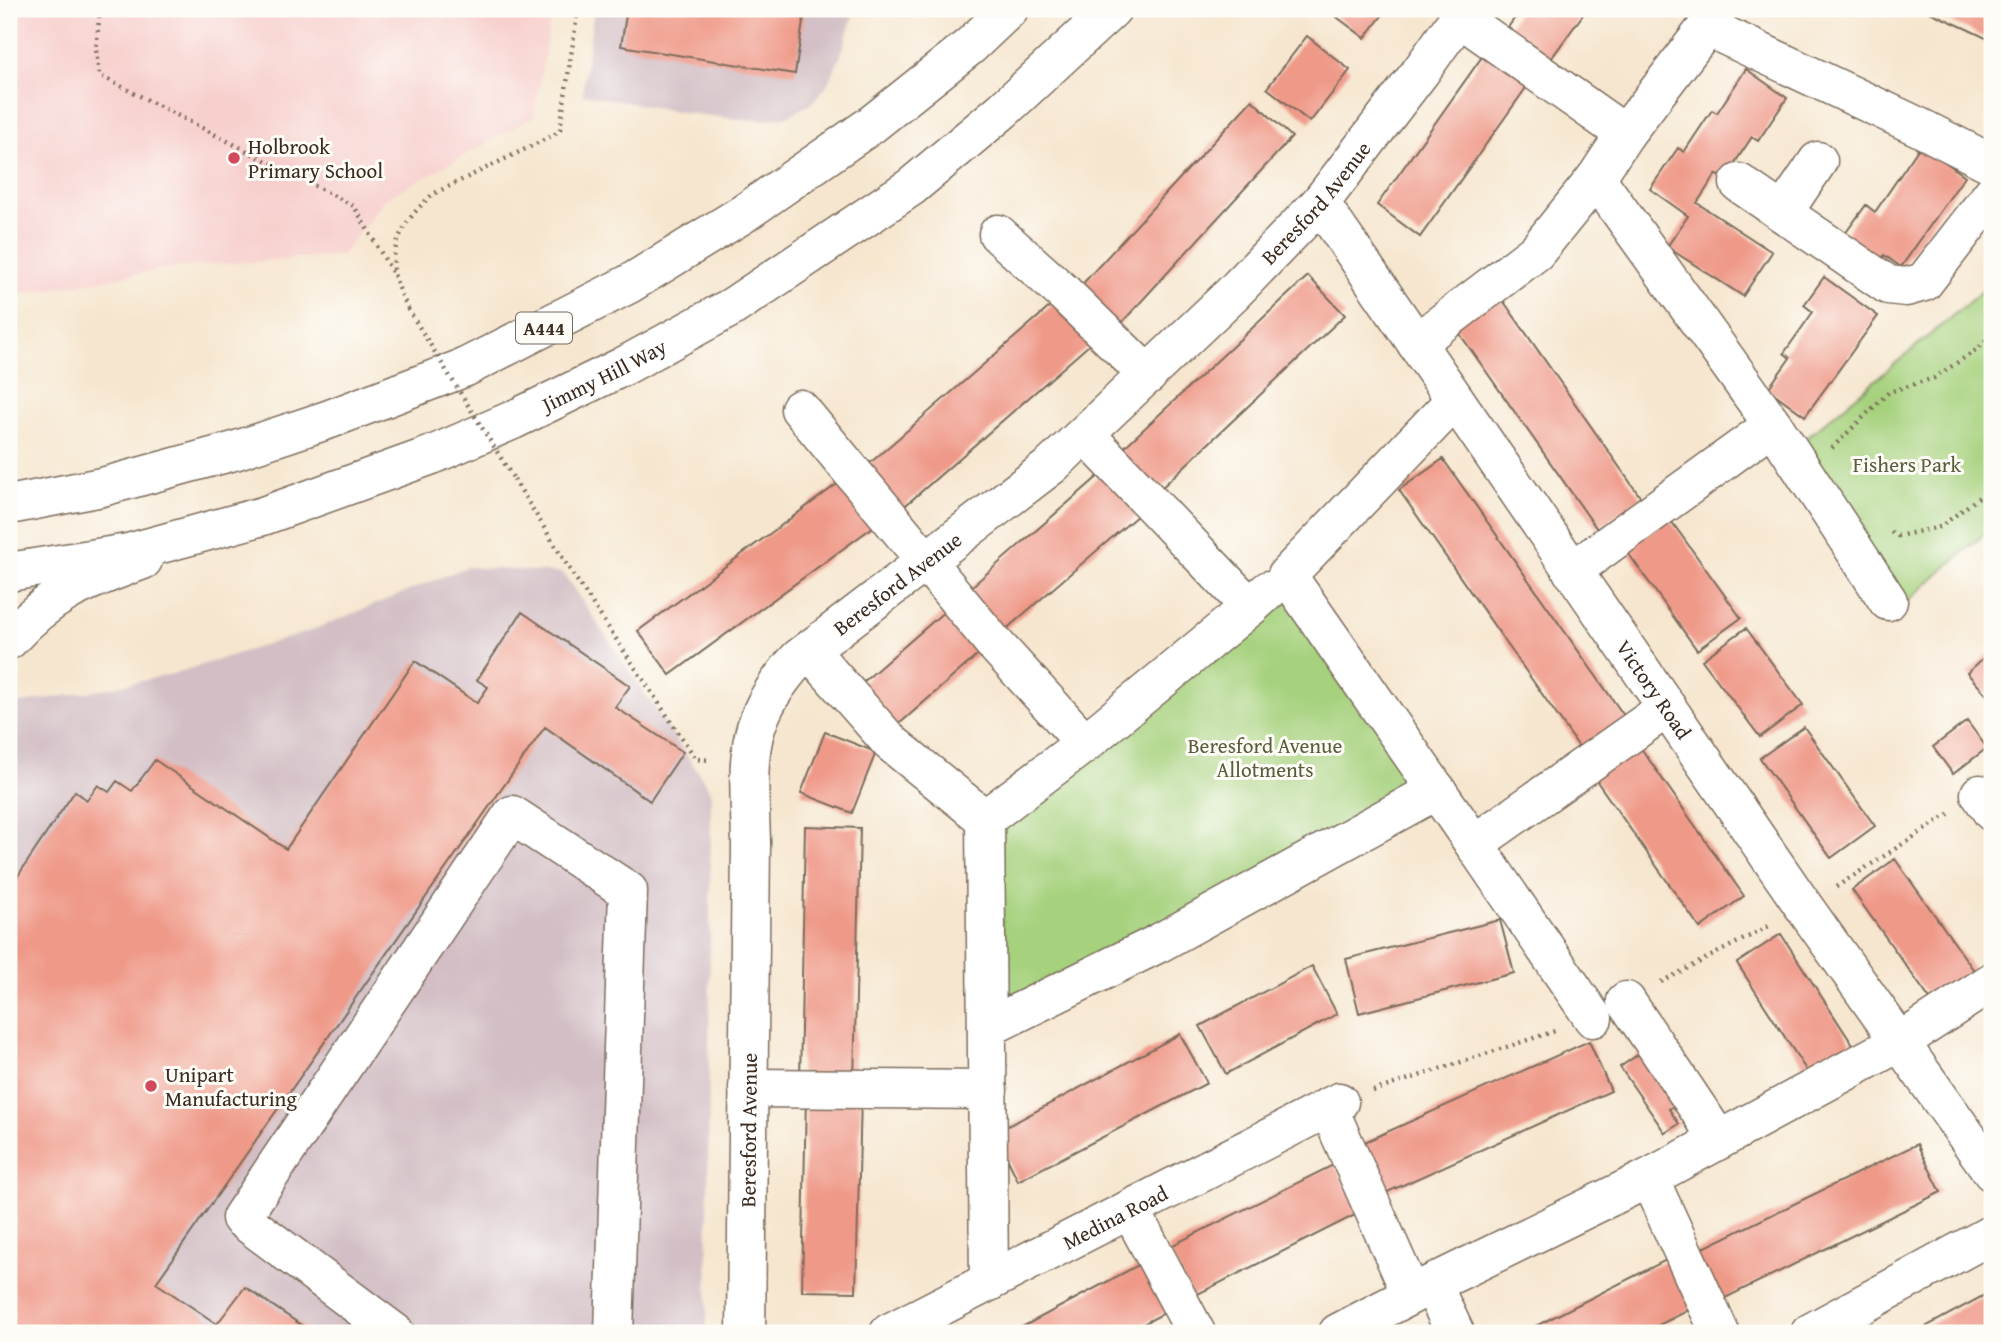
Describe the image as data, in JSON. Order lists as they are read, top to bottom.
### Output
{
  "streets": {
    "main road": [
      "Beresford Avenue",
      "A444",
      "Jimmy Hill Way",
      "Victory Road",
      "Medina Road"
    ]
  },
  "crossings": [
    ["Beresford Avenue", "Victory Road"]
  ],
  "parks": ["Fishers Park", "Beresford Avenue Allotments"],
  "places": ["Holbrook Primary School", "Unipart Manufacturing"]
}
